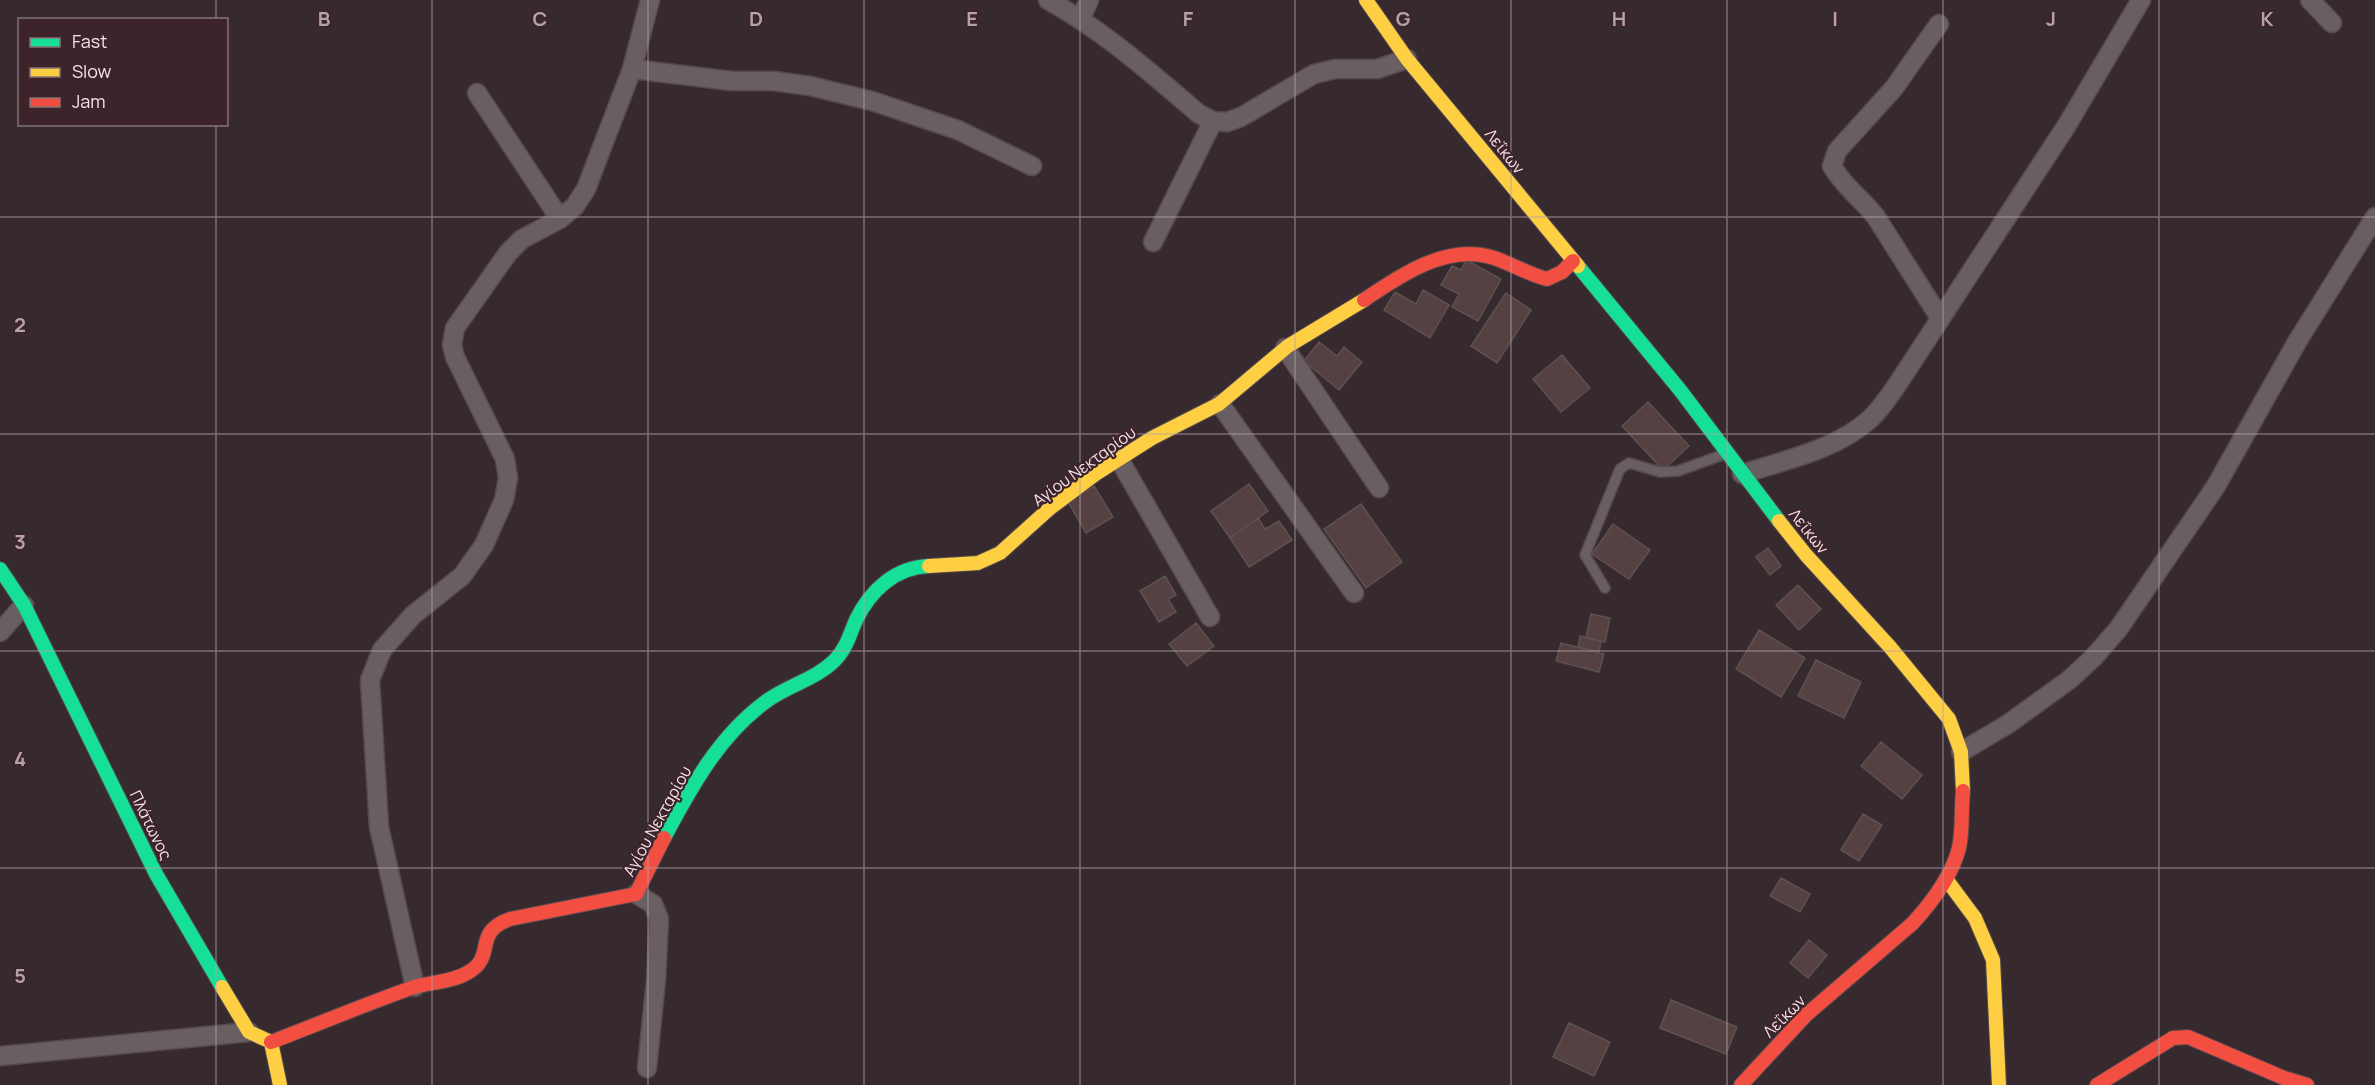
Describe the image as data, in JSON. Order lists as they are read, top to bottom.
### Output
{
  "streets": {
    "street": ["Λεΐκων", "Αγίου Νεκταρίου", "Πλάτωνος"]
  },
  "crossings": [
    ["Λεΐκων", "Αγίου Νεκταρίου"]
  ],
  "legend": ["Fast", "Slow", "Jam"],
  "grid": {
    "columns": [
      "B",
      "C",
      "D",
      "E",
      "F",
      "G",
      "H",
      "I",
      "J",
      "K"
    ],
    "rows": [
      "2",
      "3",
      "4",
      "5"
    ]
  }
}
